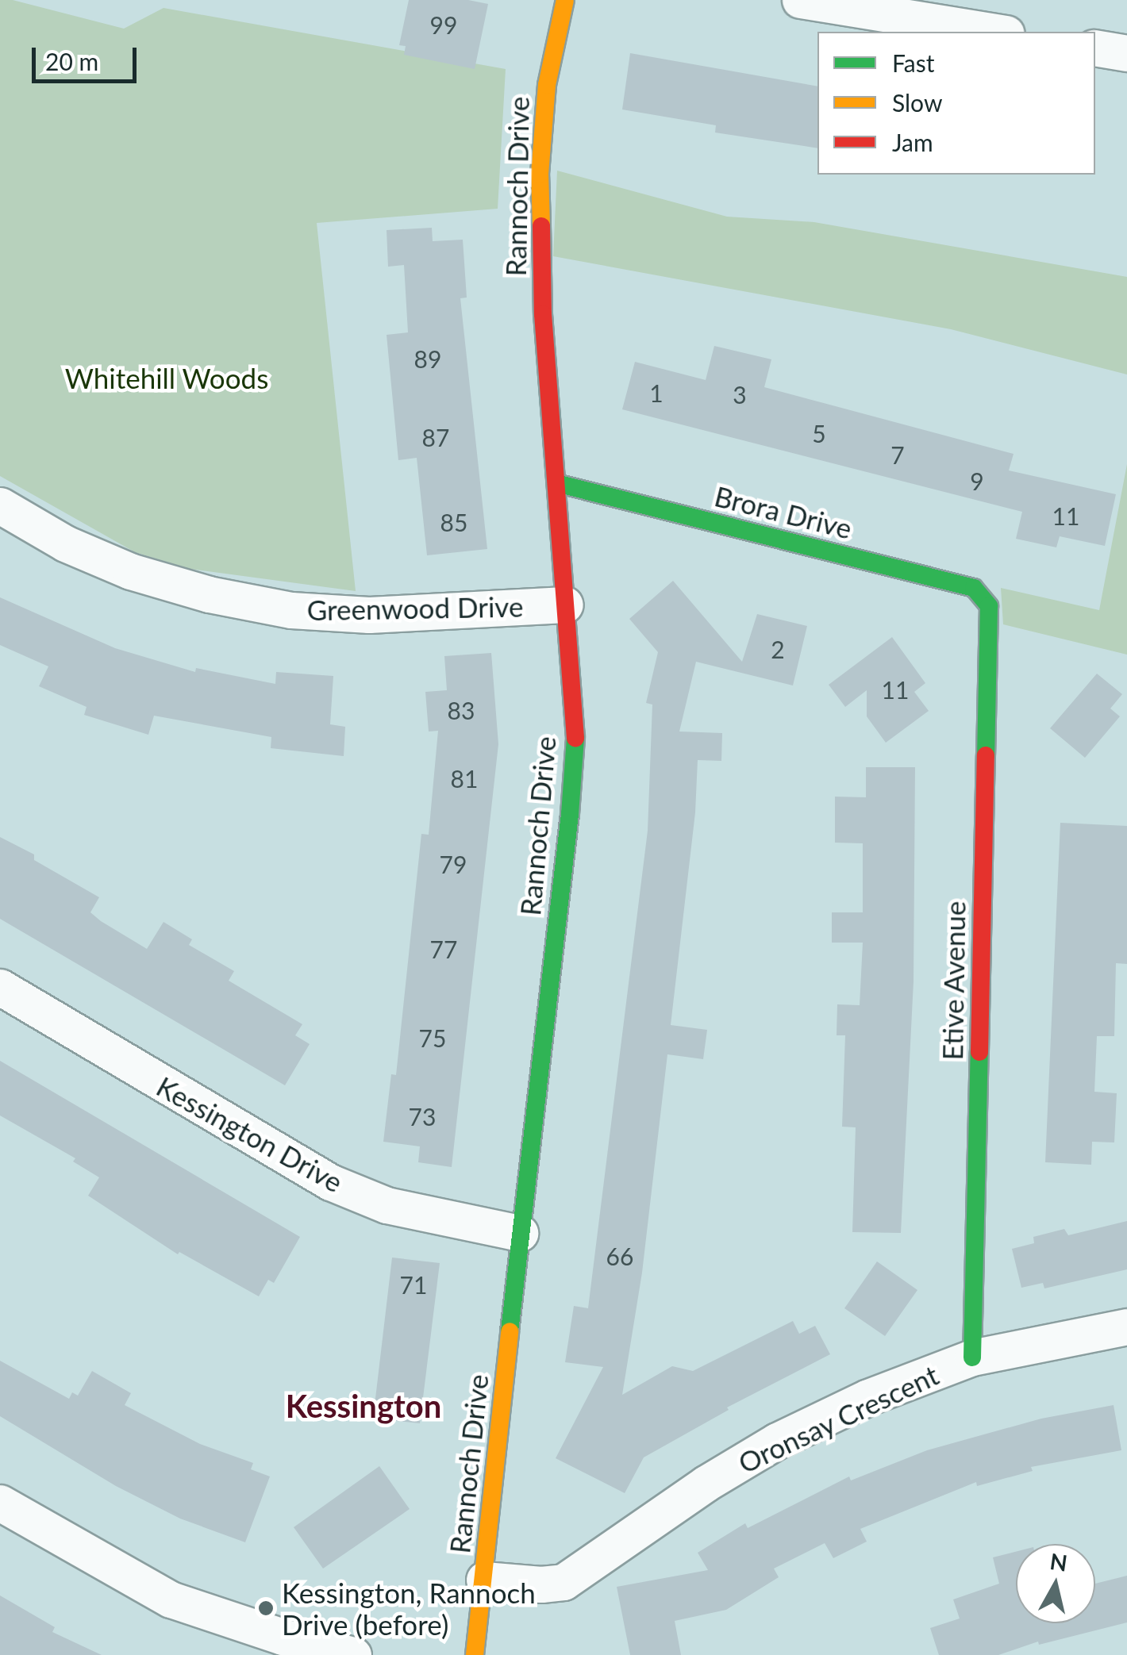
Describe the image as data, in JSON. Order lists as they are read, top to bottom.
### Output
{
  "streets": {
    "street": [
      "Rannoch Drive",
      "Brora Drive",
      "Greenwood Drive",
      "Etive Avenue",
      "Kessington Drive",
      "Oronsay Crescent"
    ]
  },
  "crossings": [
    ["Rannoch Drive", "Brora Drive"],
    ["Rannoch Drive", "Greenwood Drive"],
    ["Rannoch Drive", "Kessington Drive"],
    ["Rannoch Drive", "Oronsay Crescent"],
    ["Brora Drive", "Etive Avenue"],
    ["Etive Avenue", "Oronsay Crescent"]
  ],
  "districts": ["Kessington"],
  "parks": ["Whitehill Woods"],
  "places": ["Kessington, Rannoch Drive (before)"],
  "house_numbers": [
    "99",
    "89",
    "1",
    "3",
    "5",
    "87",
    "7",
    "9",
    "11",
    "85",
    "2",
    "11",
    "83",
    "81",
    "79",
    "77",
    "75",
    "73",
    "66",
    "71"
  ],
  "legend": ["Fast", "Slow", "Jam"],
  "scale_bar": "20 m",
  "north": "top"
}
